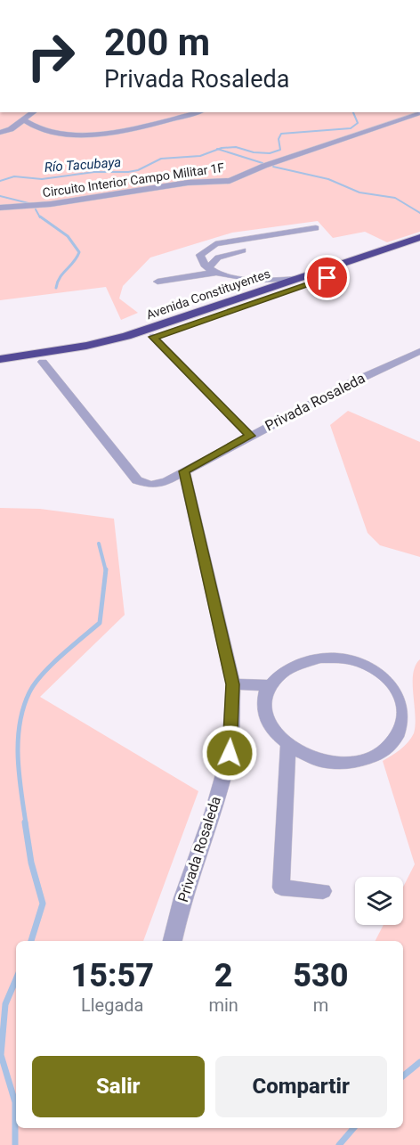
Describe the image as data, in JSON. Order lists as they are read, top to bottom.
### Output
{
  "streets": {
    "highway": ["Avenida Constituyentes"],
    "street": ["Circuito Interior Campo Militar 1F", "Privada Rosaleda"]
  },
  "crossings": [
    ["Avenida Constituyentes", "Privada Rosaleda"]
  ],
  "water": ["Río Tacubaya"],
  "page": {
    "turn": ["200 m", "Privada Rosaleda"],
    "eta": [
      "15:57",
      "Llegada",
      "2",
      "min",
      "530",
      "m"
    ],
    "buttons": ["Salir", "Compartir"]
  }
}
